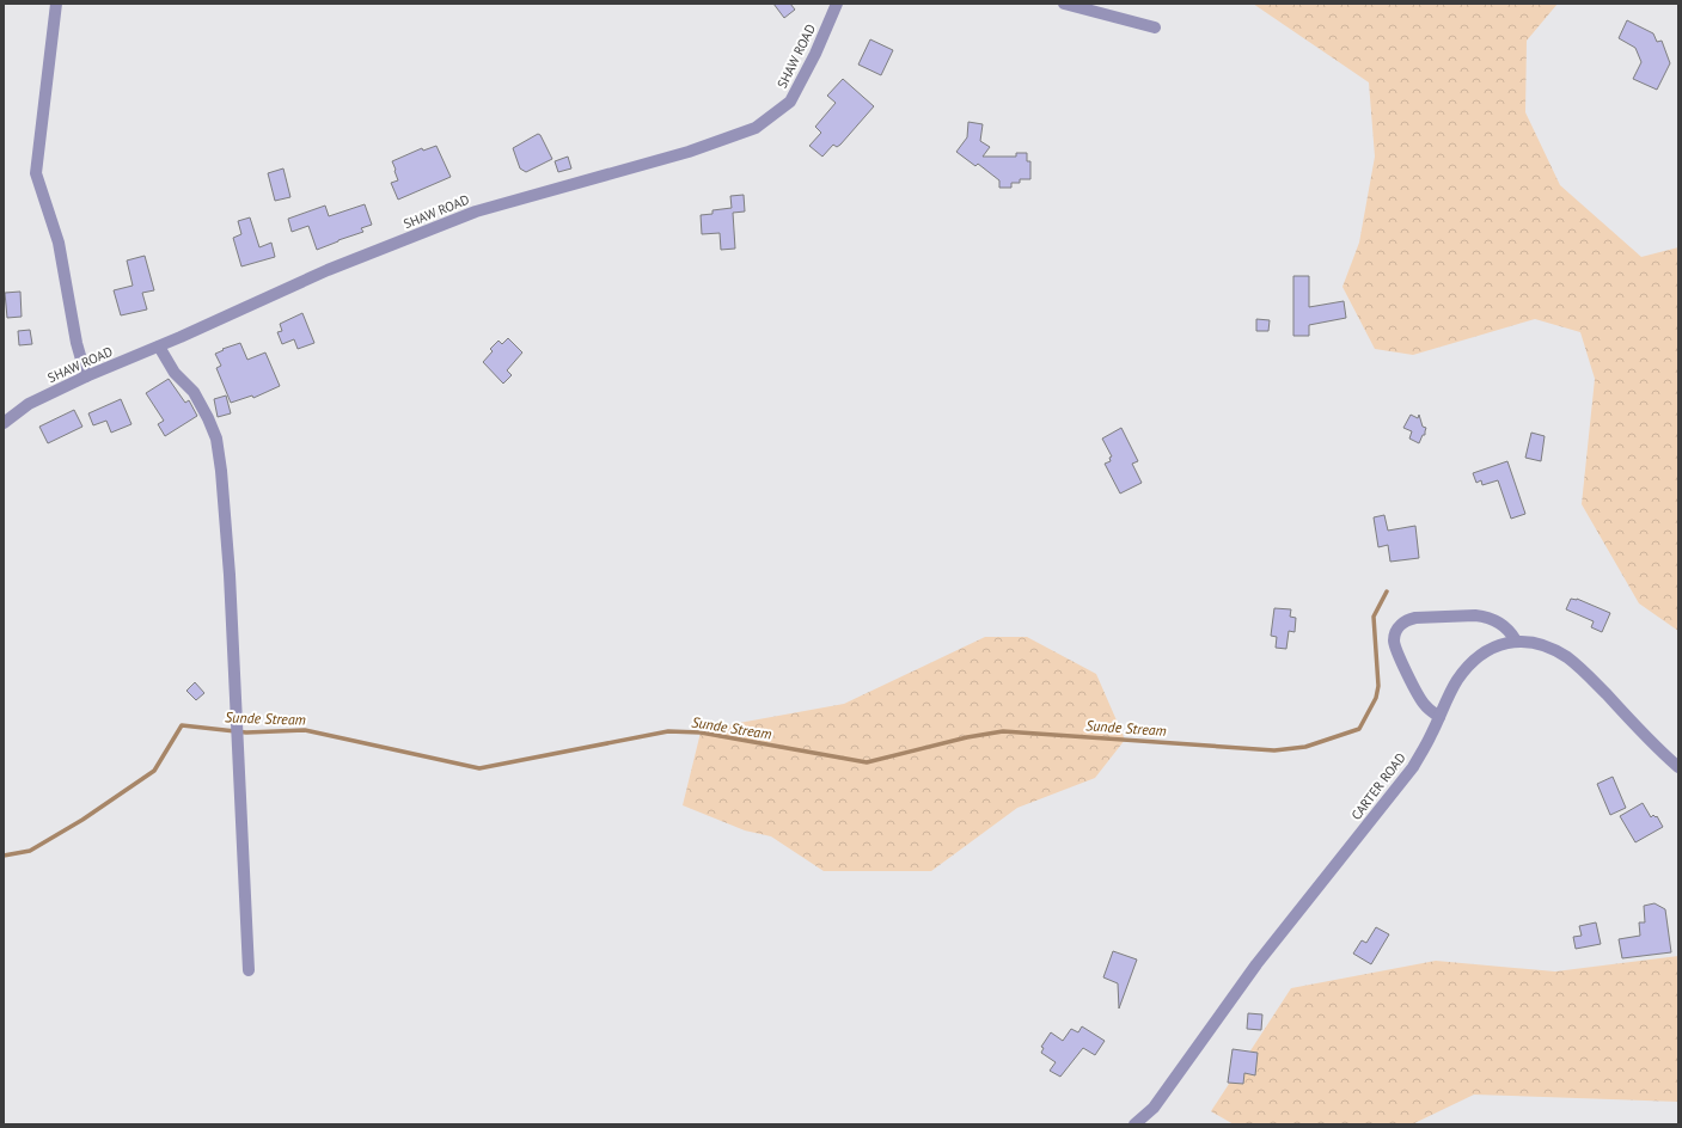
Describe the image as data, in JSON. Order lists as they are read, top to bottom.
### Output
{
  "streets": {
    "street": ["SHAW ROAD", "CARTER ROAD"]
  },
  "water": ["Sunde Stream"]
}
